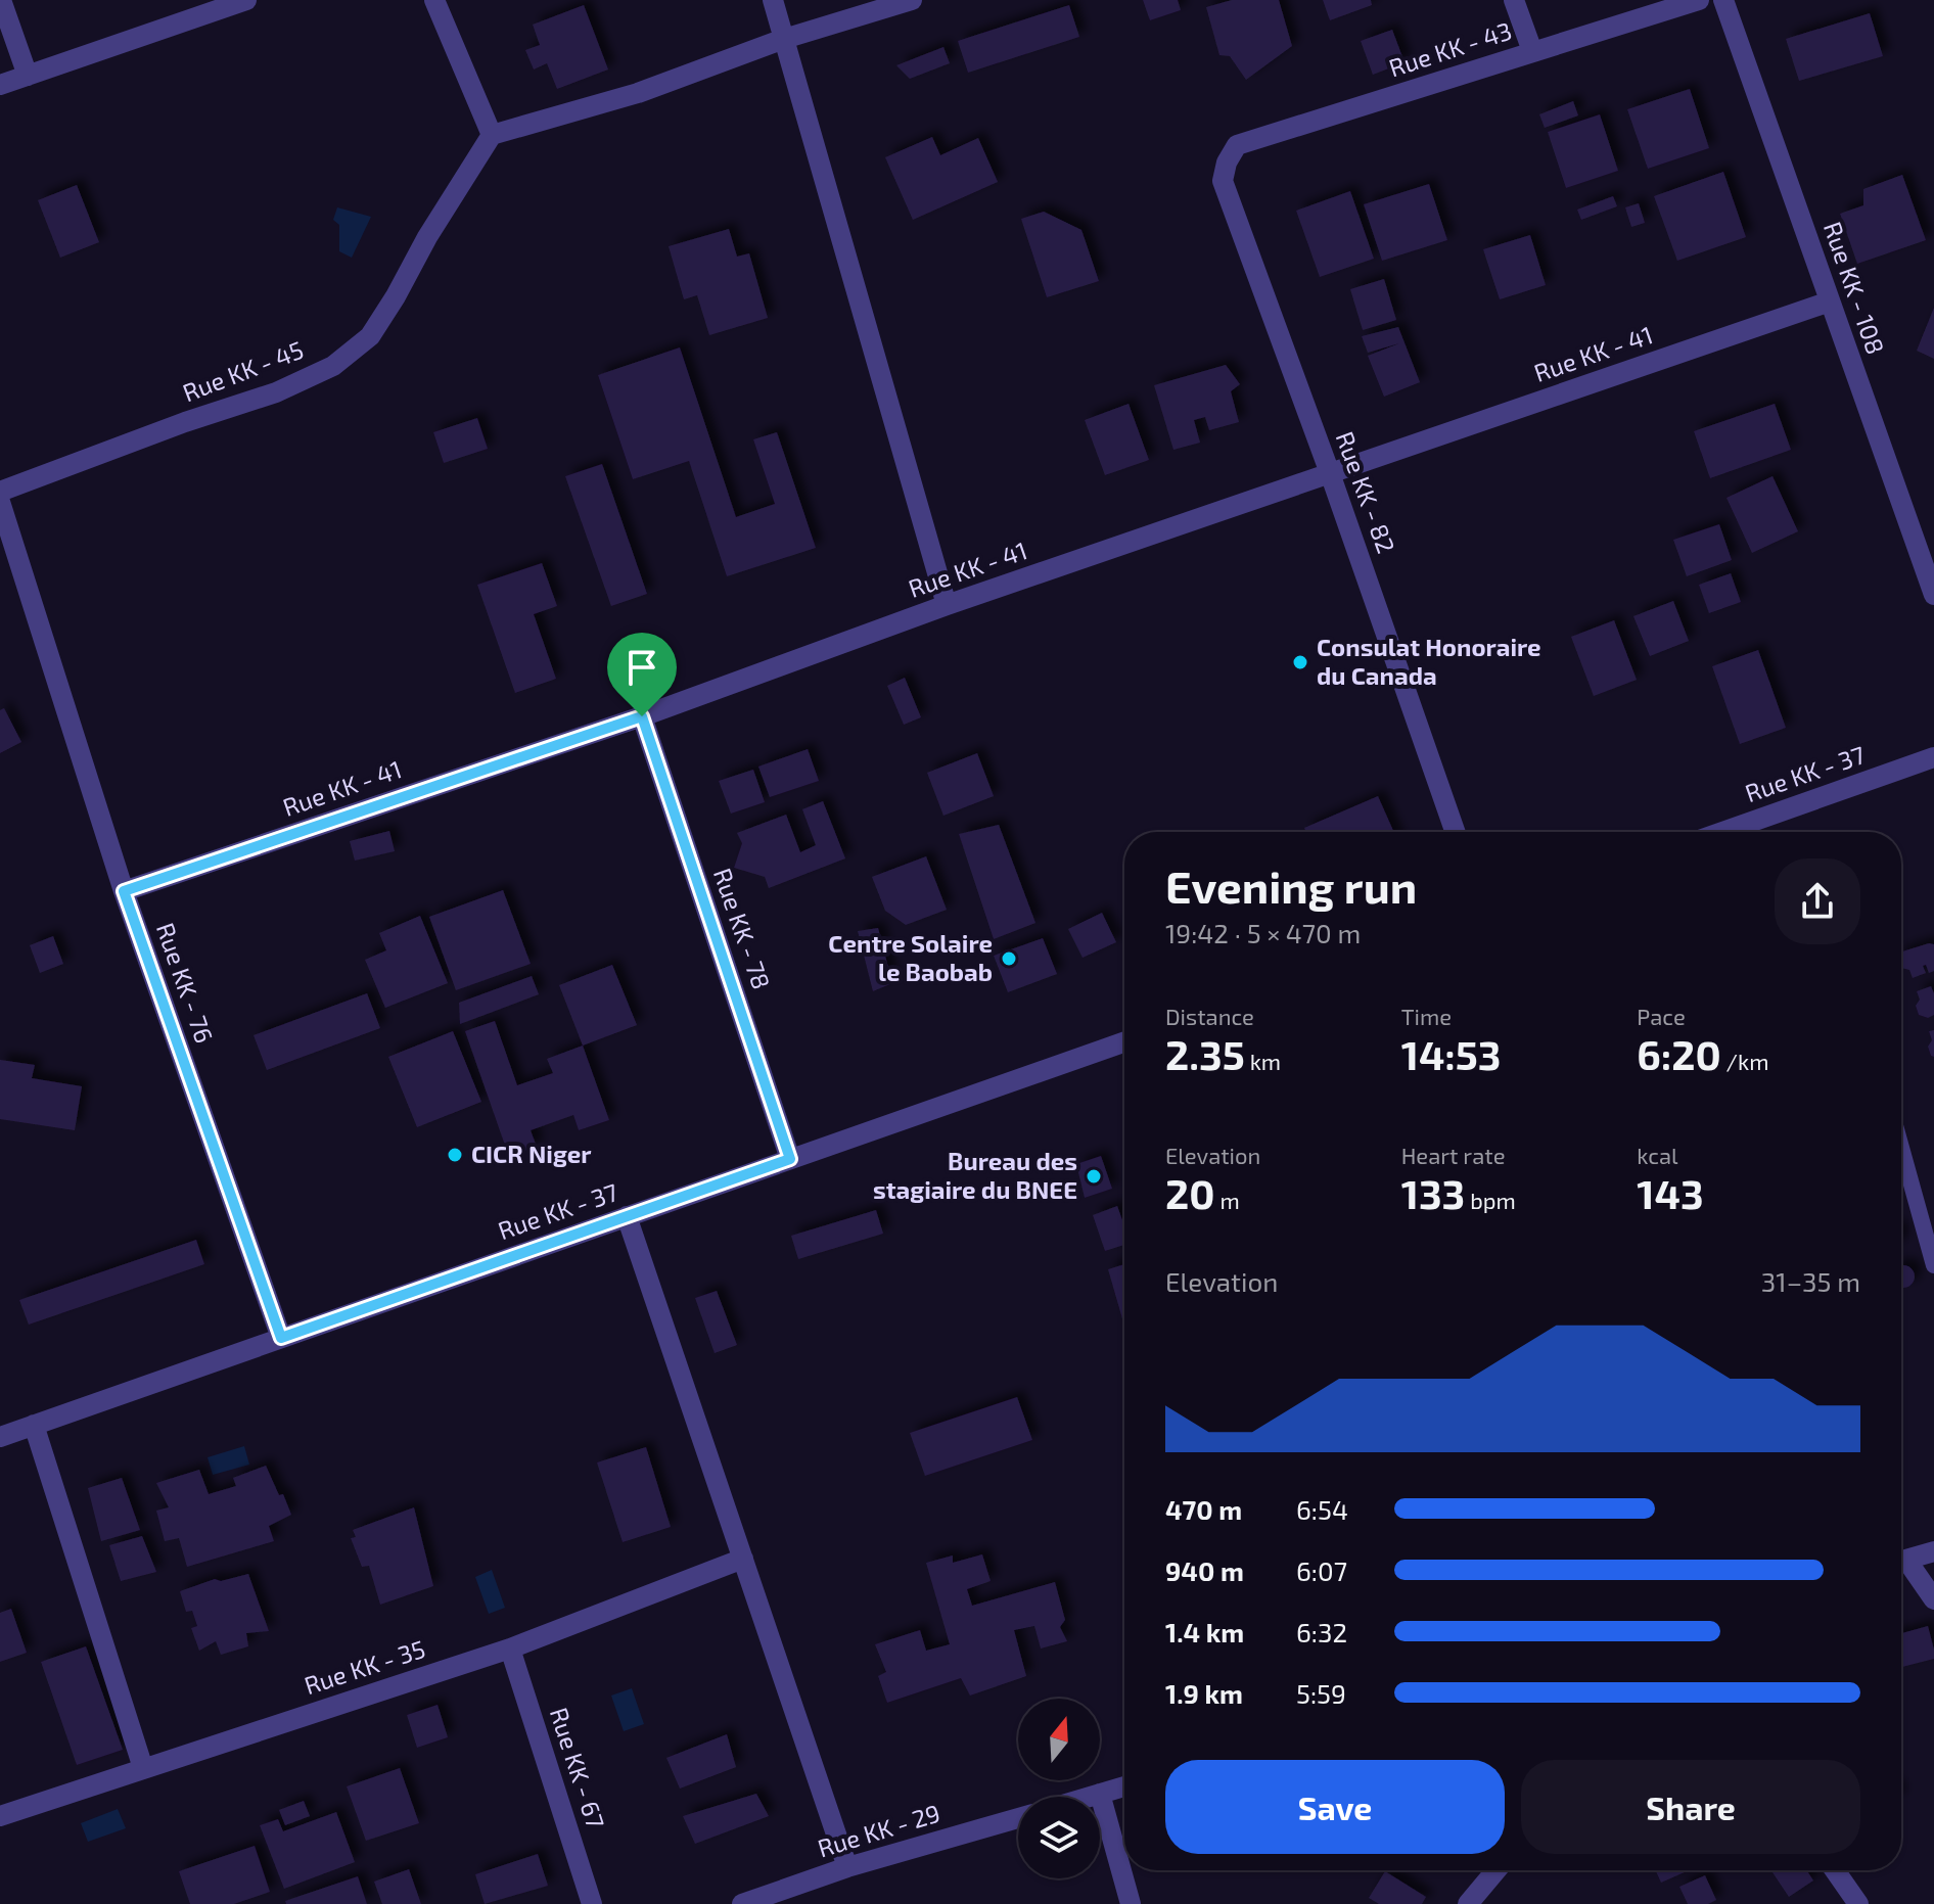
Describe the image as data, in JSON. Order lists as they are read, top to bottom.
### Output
{
  "streets": {
    "street": [
      "Rue KK - 43",
      "Rue KK - 108",
      "Rue KK - 41",
      "Rue KK - 45",
      "Rue KK - 82",
      "Rue KK - 37",
      "Rue KK - 78",
      "Rue KK - 76",
      "Rue KK - 35",
      "Rue KK - 67",
      "Rue KK - 29"
    ]
  },
  "crossings": [
    ["Rue KK - 43", "Rue KK - 82"],
    ["Rue KK - 108", "Rue KK - 41"],
    ["Rue KK - 41", "Rue KK - 82"],
    ["Rue KK - 41", "Rue KK - 78"],
    ["Rue KK - 41", "Rue KK - 76"],
    ["Rue KK - 37", "Rue KK - 78"],
    ["Rue KK - 37", "Rue KK - 76"],
    ["Rue KK - 35", "Rue KK - 67"]
  ],
  "places": [
    "Consulat Honoraire du Canada",
    "Centre Solaire le Baobab",
    "CICR Niger",
    "Bureau des stagiaire du BNEE"
  ],
  "north": "top",
  "page": {
    "heading": ["Evening run", "19:42 · 5 × 470 m"],
    "stats": [
      ["Distance", "2.35 km"],
      ["Time", "14:53"],
      ["Pace", "6:20 /km"],
      ["Elevation", "20 m"],
      ["Heart rate", "133 bpm"],
      ["kcal", "143"]
    ],
    "chart": ["Elevation", "31–35 m"],
    "list": [
      {
        "name": "470 m",
        "note": "6:54"
      },
      {
        "name": "940 m",
        "note": "6:07"
      },
      {
        "name": "1.4 km",
        "note": "6:32"
      },
      {
        "name": "1.9 km",
        "note": "5:59"
      }
    ],
    "buttons": ["Save", "Share"]
  }
}
